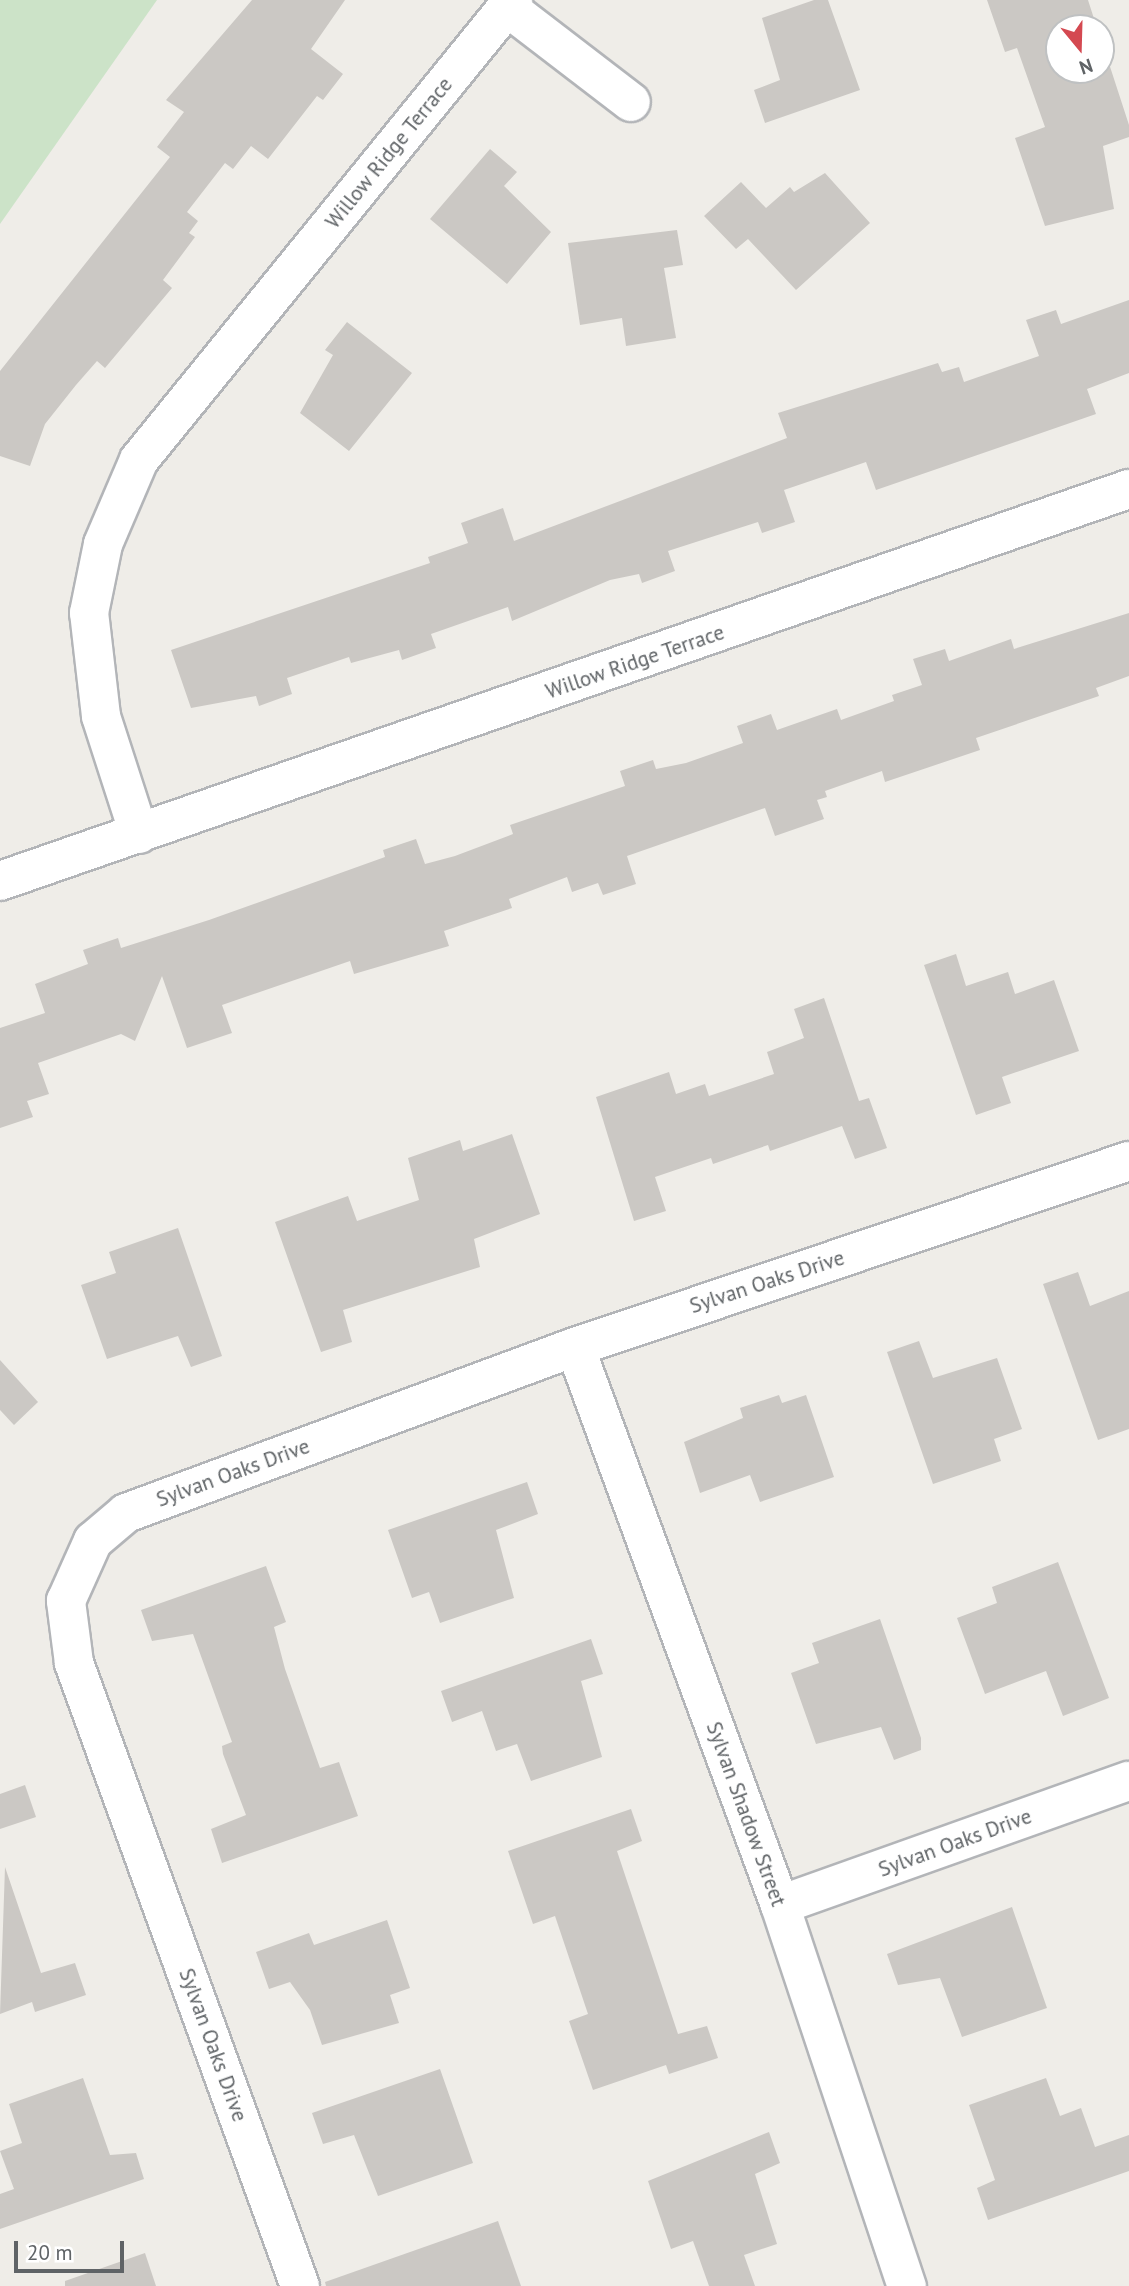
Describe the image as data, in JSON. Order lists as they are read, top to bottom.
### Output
{
  "streets": {
    "street": ["Willow Ridge Terrace", "Sylvan Oaks Drive", "Sylvan Shadow Street"]
  },
  "crossings": [
    ["Sylvan Oaks Drive", "Sylvan Shadow Street"]
  ],
  "scale_bar": "20 m",
  "north": "bottom"
}
